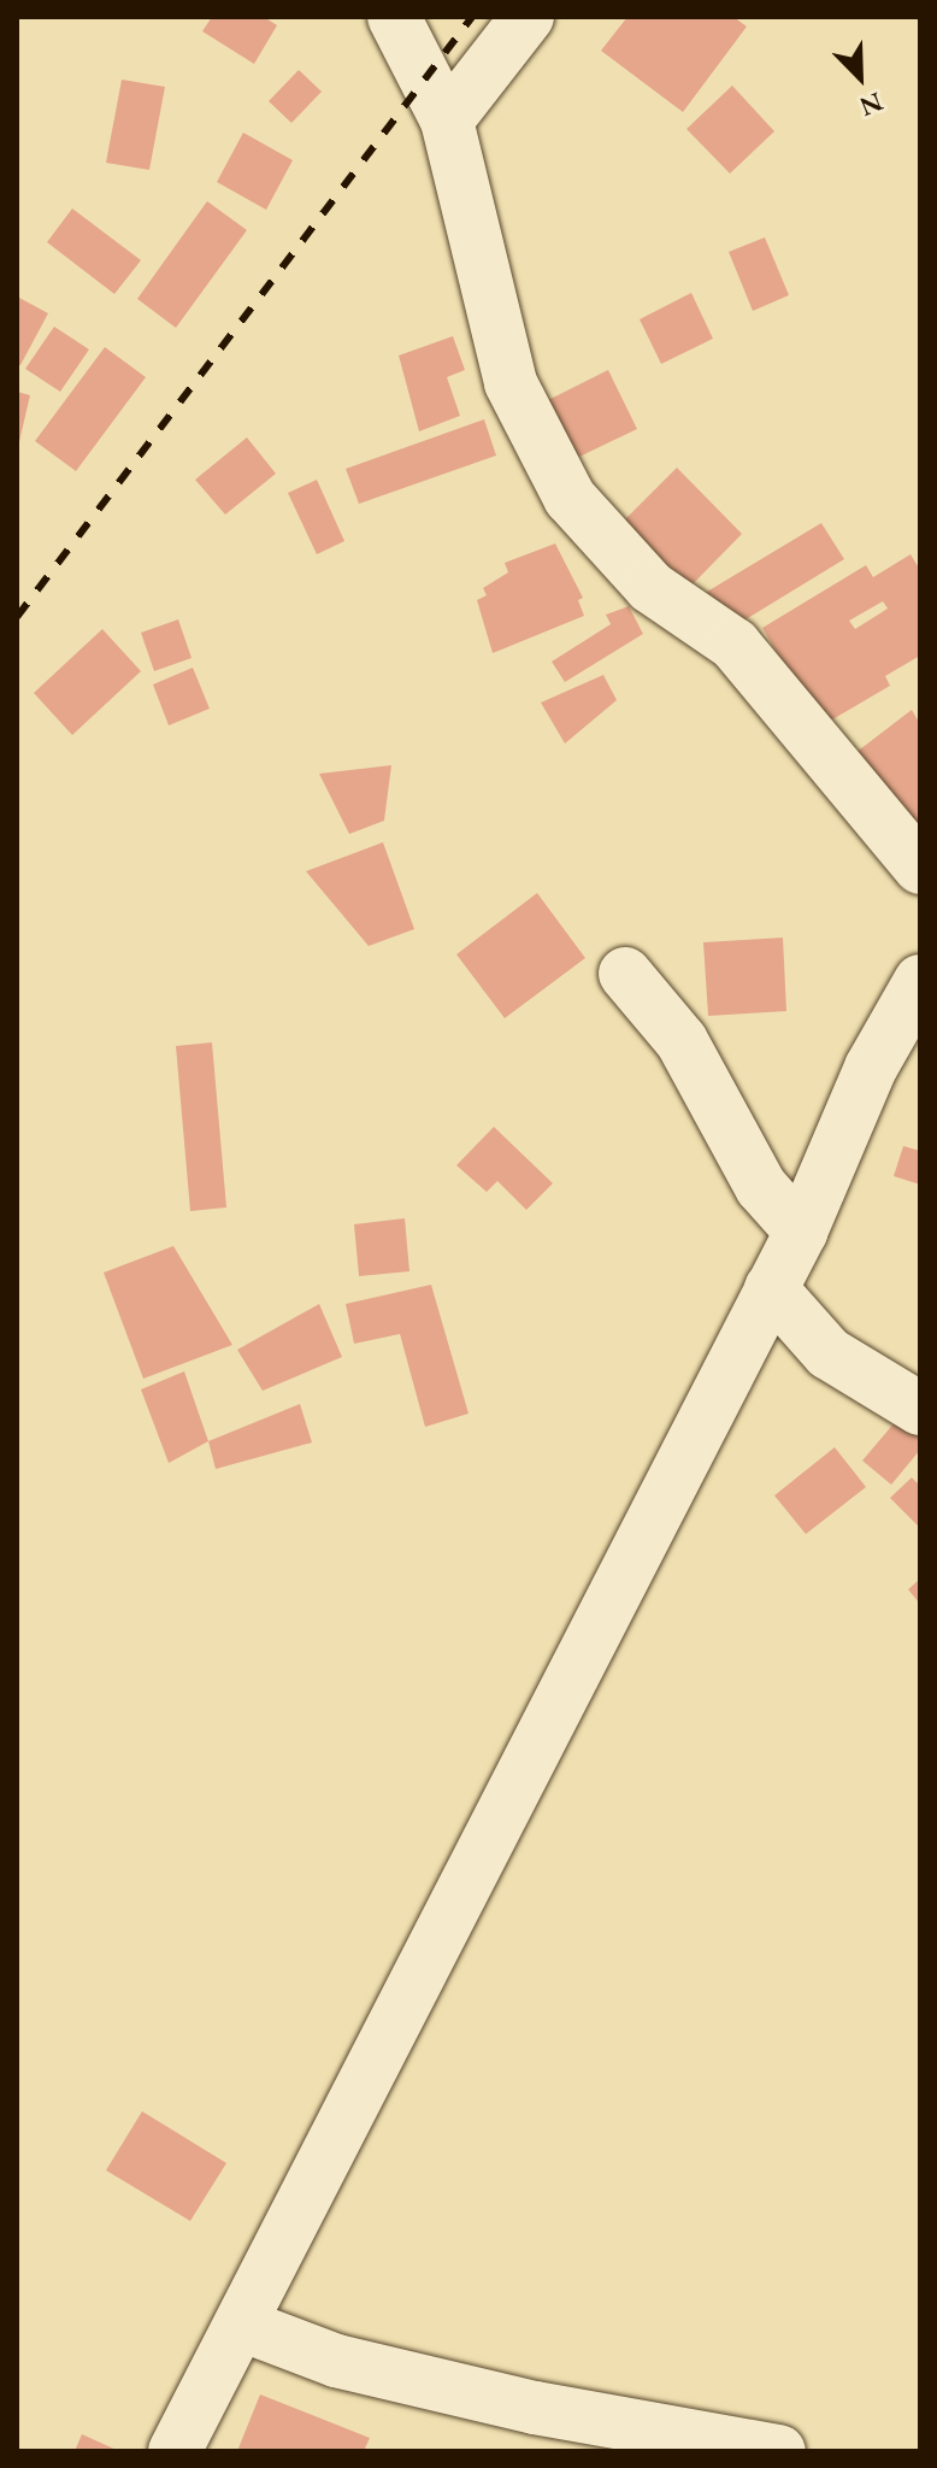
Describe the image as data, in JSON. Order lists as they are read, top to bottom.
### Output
{
  "north": "bottom right"
}
